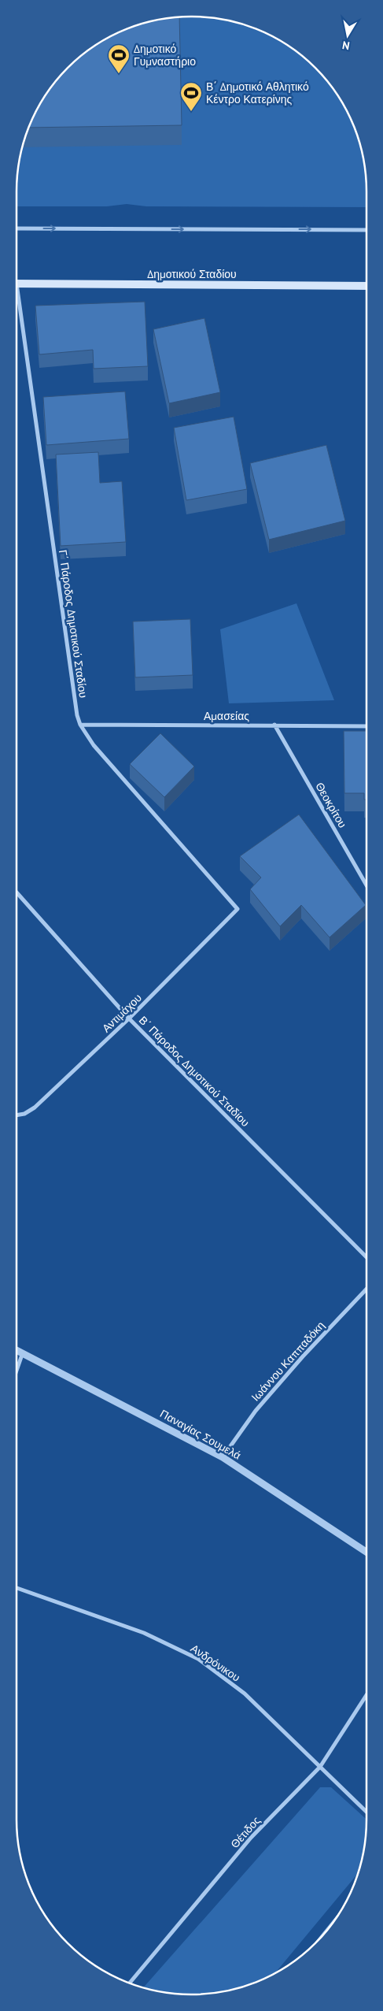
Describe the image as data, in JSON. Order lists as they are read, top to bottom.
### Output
{
  "streets": {
    "main road": ["Δημοτικού Σταδίου"],
    "street": [
      "Γ΄ Πάροδος Δημοτικού Σταδίου",
      "Αμασείας",
      "Θεοκρίτου",
      "Αντιμάχου",
      "Β΄ Πάροδος Δημοτικού Σταδίου",
      "Ιωάννου Καππαδόκη",
      "Παναγίας Σουμελά",
      "Ανδρόνικου",
      "Θέτιδος"
    ]
  },
  "crossings": [
    ["Γ΄ Πάροδος Δημοτικού Σταδίου", "Αμασείας"],
    ["Γ΄ Πάροδος Δημοτικού Σταδίου", "Αντιμάχου"],
    ["Αμασείας", "Θεοκρίτου"],
    ["Αντιμάχου", "Β΄ Πάροδος Δημοτικού Σταδίου"],
    ["Ιωάννου Καππαδόκη", "Παναγίας Σουμελά"],
    ["Ανδρόνικου", "Θέτιδος"]
  ],
  "places": {
    "sports": ["Δημοτικό Γυμναστήριο", "Β΄ Δημοτικό Αθλητικό Κέντρο Κατερίνης"]
  },
  "north": "bottom"
}
